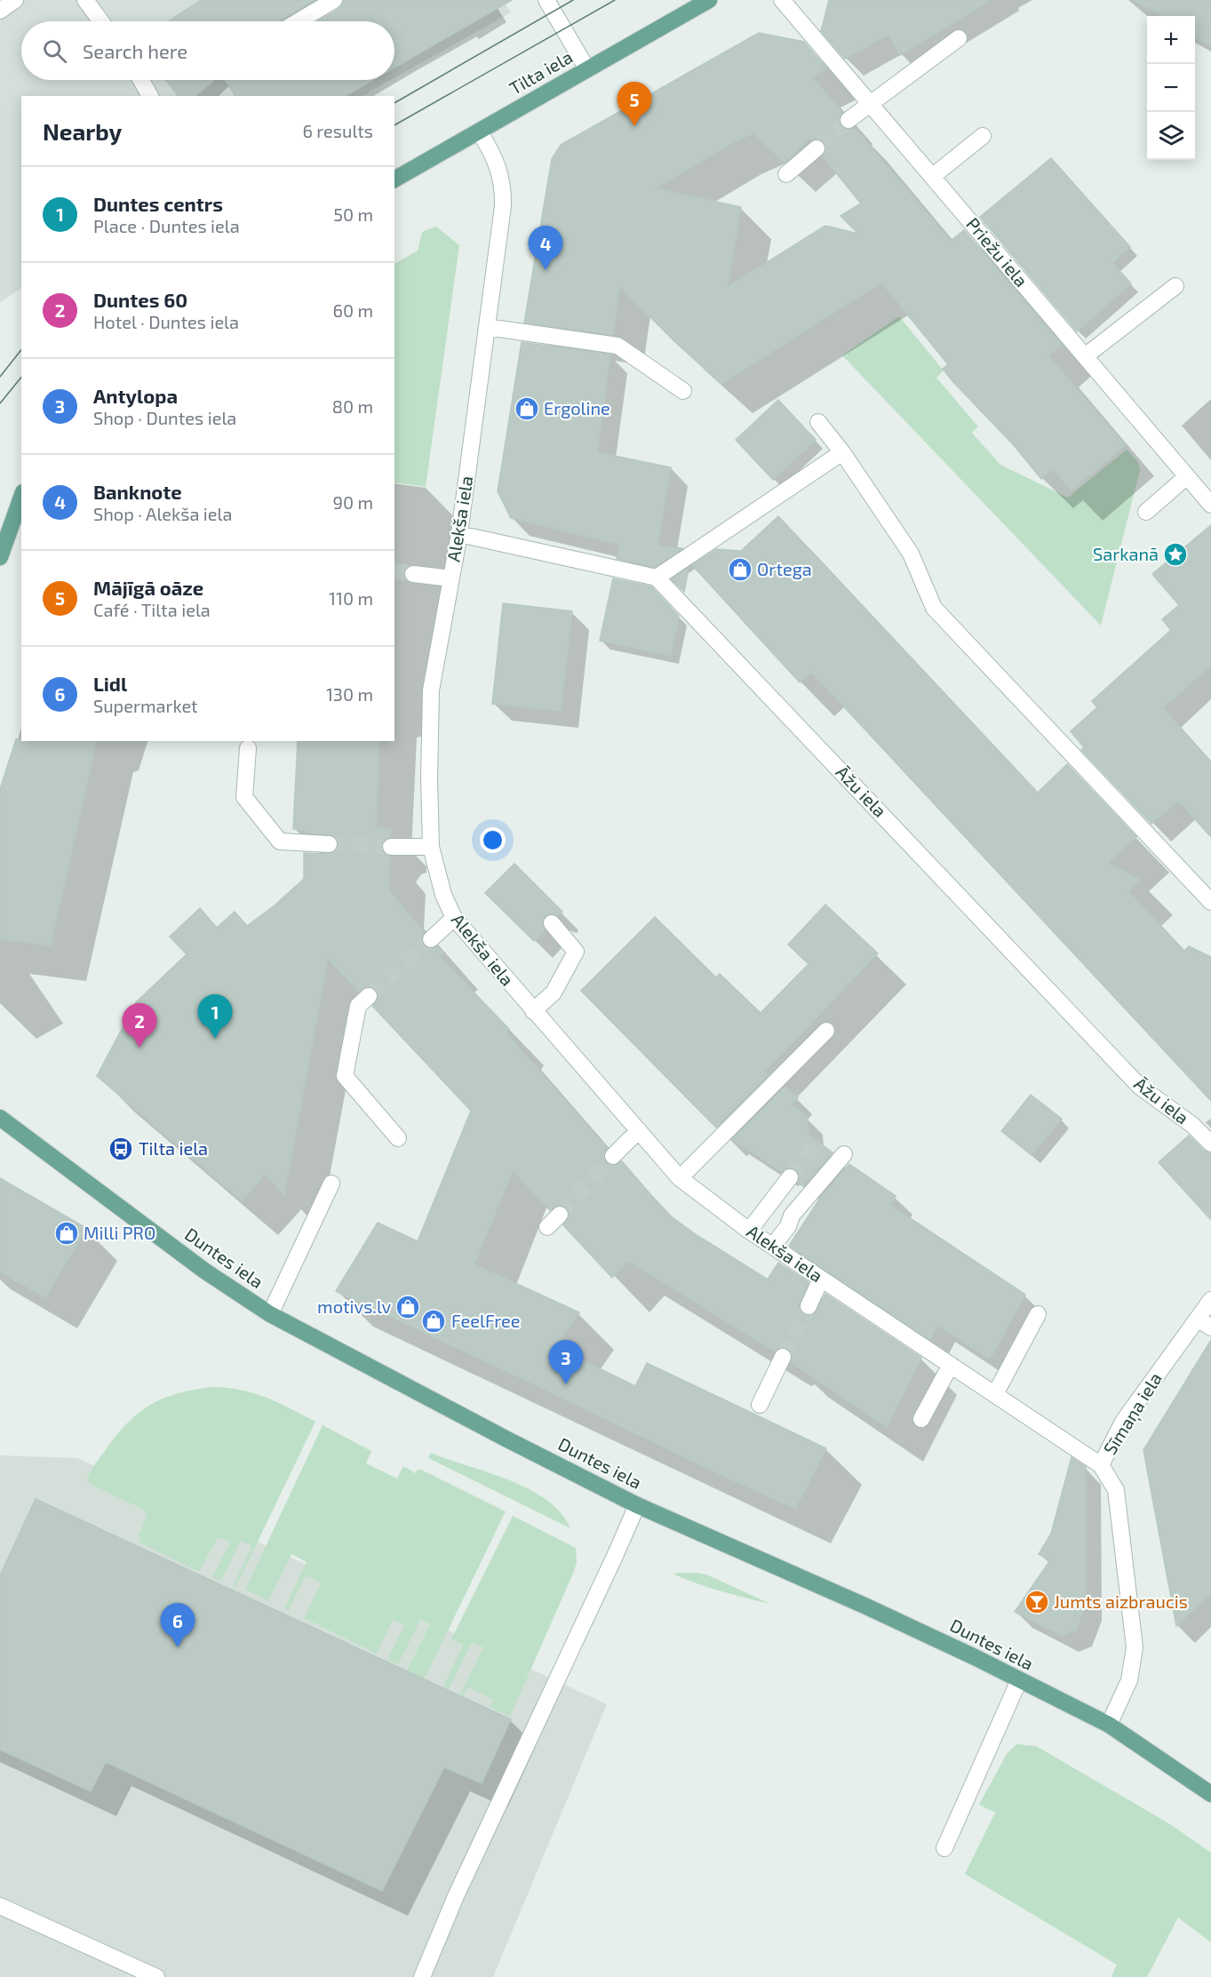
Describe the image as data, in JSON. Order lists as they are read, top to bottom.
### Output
{
  "streets": {
    "main road": ["Tilta iela", "Duntes iela"],
    "street": [
      "Priežu iela",
      "Alekša iela",
      "Āžu iela",
      "Sīmaņa iela"
    ]
  },
  "crossings": [
    ["Tilta iela", "Alekša iela"],
    ["Alekša iela", "Sīmaņa iela"],
    ["Duntes iela", "Sīmaņa iela"]
  ],
  "places": {
    "shop": [
      "Ergoline",
      "Ortega",
      "Milli PRO",
      "motivs.lv",
      "FeelFree"
    ],
    "place": ["Sarkanā"],
    "bus stop": ["Tilta iela"],
    "bar": ["Jumts aizbraucis"]
  },
  "page": {
    "map_buttons": ["+", "−"],
    "search": "Search here",
    "pins": [
      "5",
      "4",
      "1",
      "2",
      "3",
      "6"
    ],
    "heading": ["Nearby", "6 results"],
    "list": [
      {
        "mark": "1",
        "name": "Duntes centrs",
        "note": "Place · Duntes iela",
        "value": "50 m"
      },
      {
        "mark": "2",
        "name": "Duntes 60",
        "note": "Hotel · Duntes iela",
        "value": "60 m"
      },
      {
        "mark": "3",
        "name": "Antylopa",
        "note": "Shop · Duntes iela",
        "value": "80 m"
      },
      {
        "mark": "4",
        "name": "Banknote",
        "note": "Shop · Alekša iela",
        "value": "90 m"
      },
      {
        "mark": "5",
        "name": "Mājīgā oāze",
        "note": "Café · Tilta iela",
        "value": "110 m"
      },
      {
        "mark": "6",
        "name": "Lidl",
        "note": "Supermarket",
        "value": "130 m"
      }
    ]
  }
}
